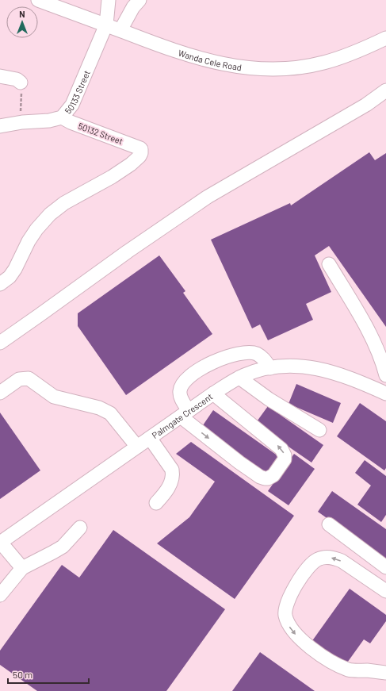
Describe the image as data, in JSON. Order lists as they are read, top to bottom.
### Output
{
  "streets": {
    "street": [
      "Wanda Cele Road",
      "50133 Street",
      "50132 Street",
      "Palmgate Crescent"
    ]
  },
  "crossings": [
    ["Wanda Cele Road", "50133 Street"],
    ["50133 Street", "50132 Street"]
  ],
  "scale_bar": "50 m",
  "north": "top"
}
